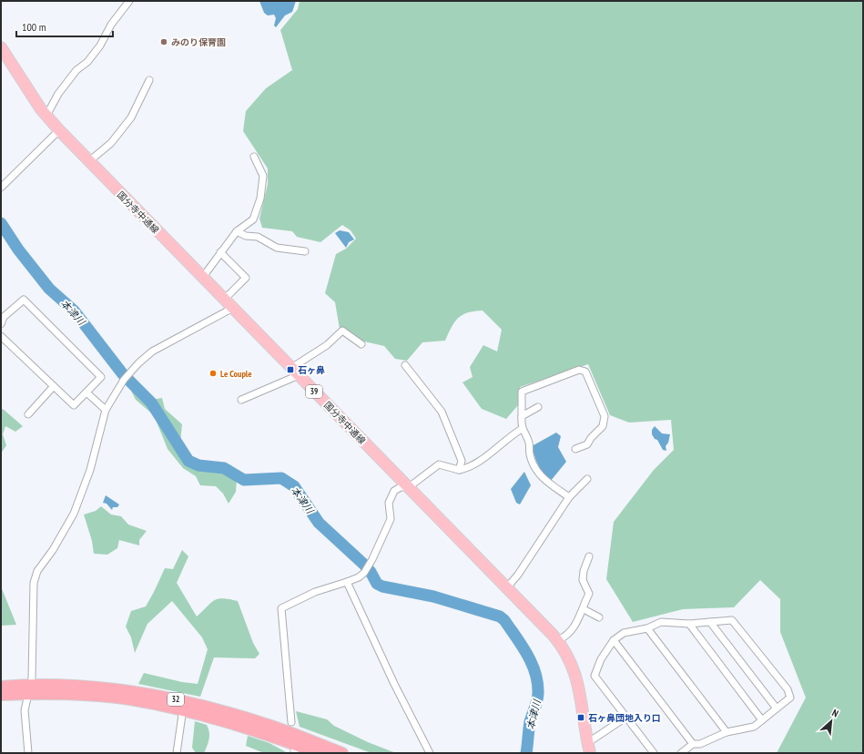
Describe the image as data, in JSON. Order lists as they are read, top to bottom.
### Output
{
  "streets": {
    "highway": ["32"],
    "main road": ["国分寺中通線", "39"]
  },
  "water": ["本津川"],
  "places": {
    "other": ["みのり保育園", "Le Couple"],
    "transit": ["石ヶ鼻", "石ヶ鼻団地入り口"]
  },
  "scale_bar": "100 m",
  "north": "top right"
}
